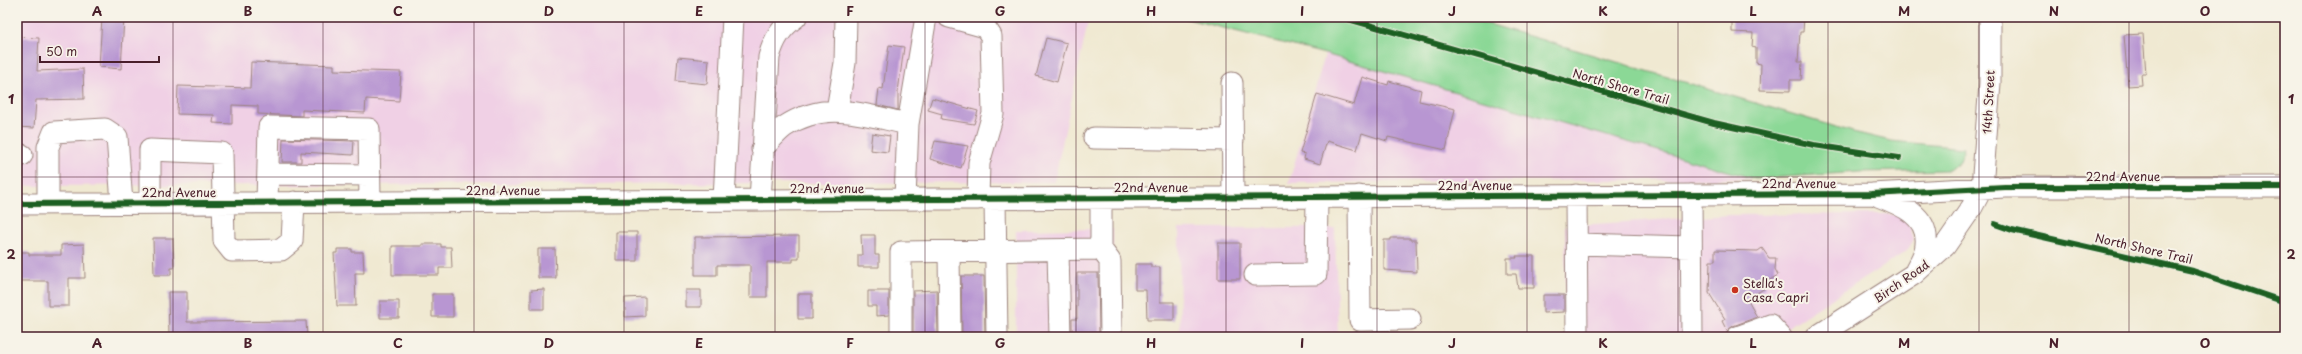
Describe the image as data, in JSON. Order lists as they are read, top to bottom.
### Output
{
  "streets": {
    "street": ["14th Street", "22nd Avenue", "Birch Road"],
    "cycle path": ["North Shore Trail"]
  },
  "crossings": [
    ["14th Street", "22nd Avenue"],
    ["14th Street", "Birch Road"],
    ["22nd Avenue", "Birch Road"]
  ],
  "places": ["Stella's Casa Capri"],
  "scale_bar": "50 m",
  "grid": {
    "columns": [
      "A",
      "B",
      "C",
      "D",
      "E",
      "F",
      "G",
      "H",
      "I",
      "J",
      "K",
      "L",
      "M",
      "N",
      "O"
    ],
    "rows": ["1", "2"]
  }
}
